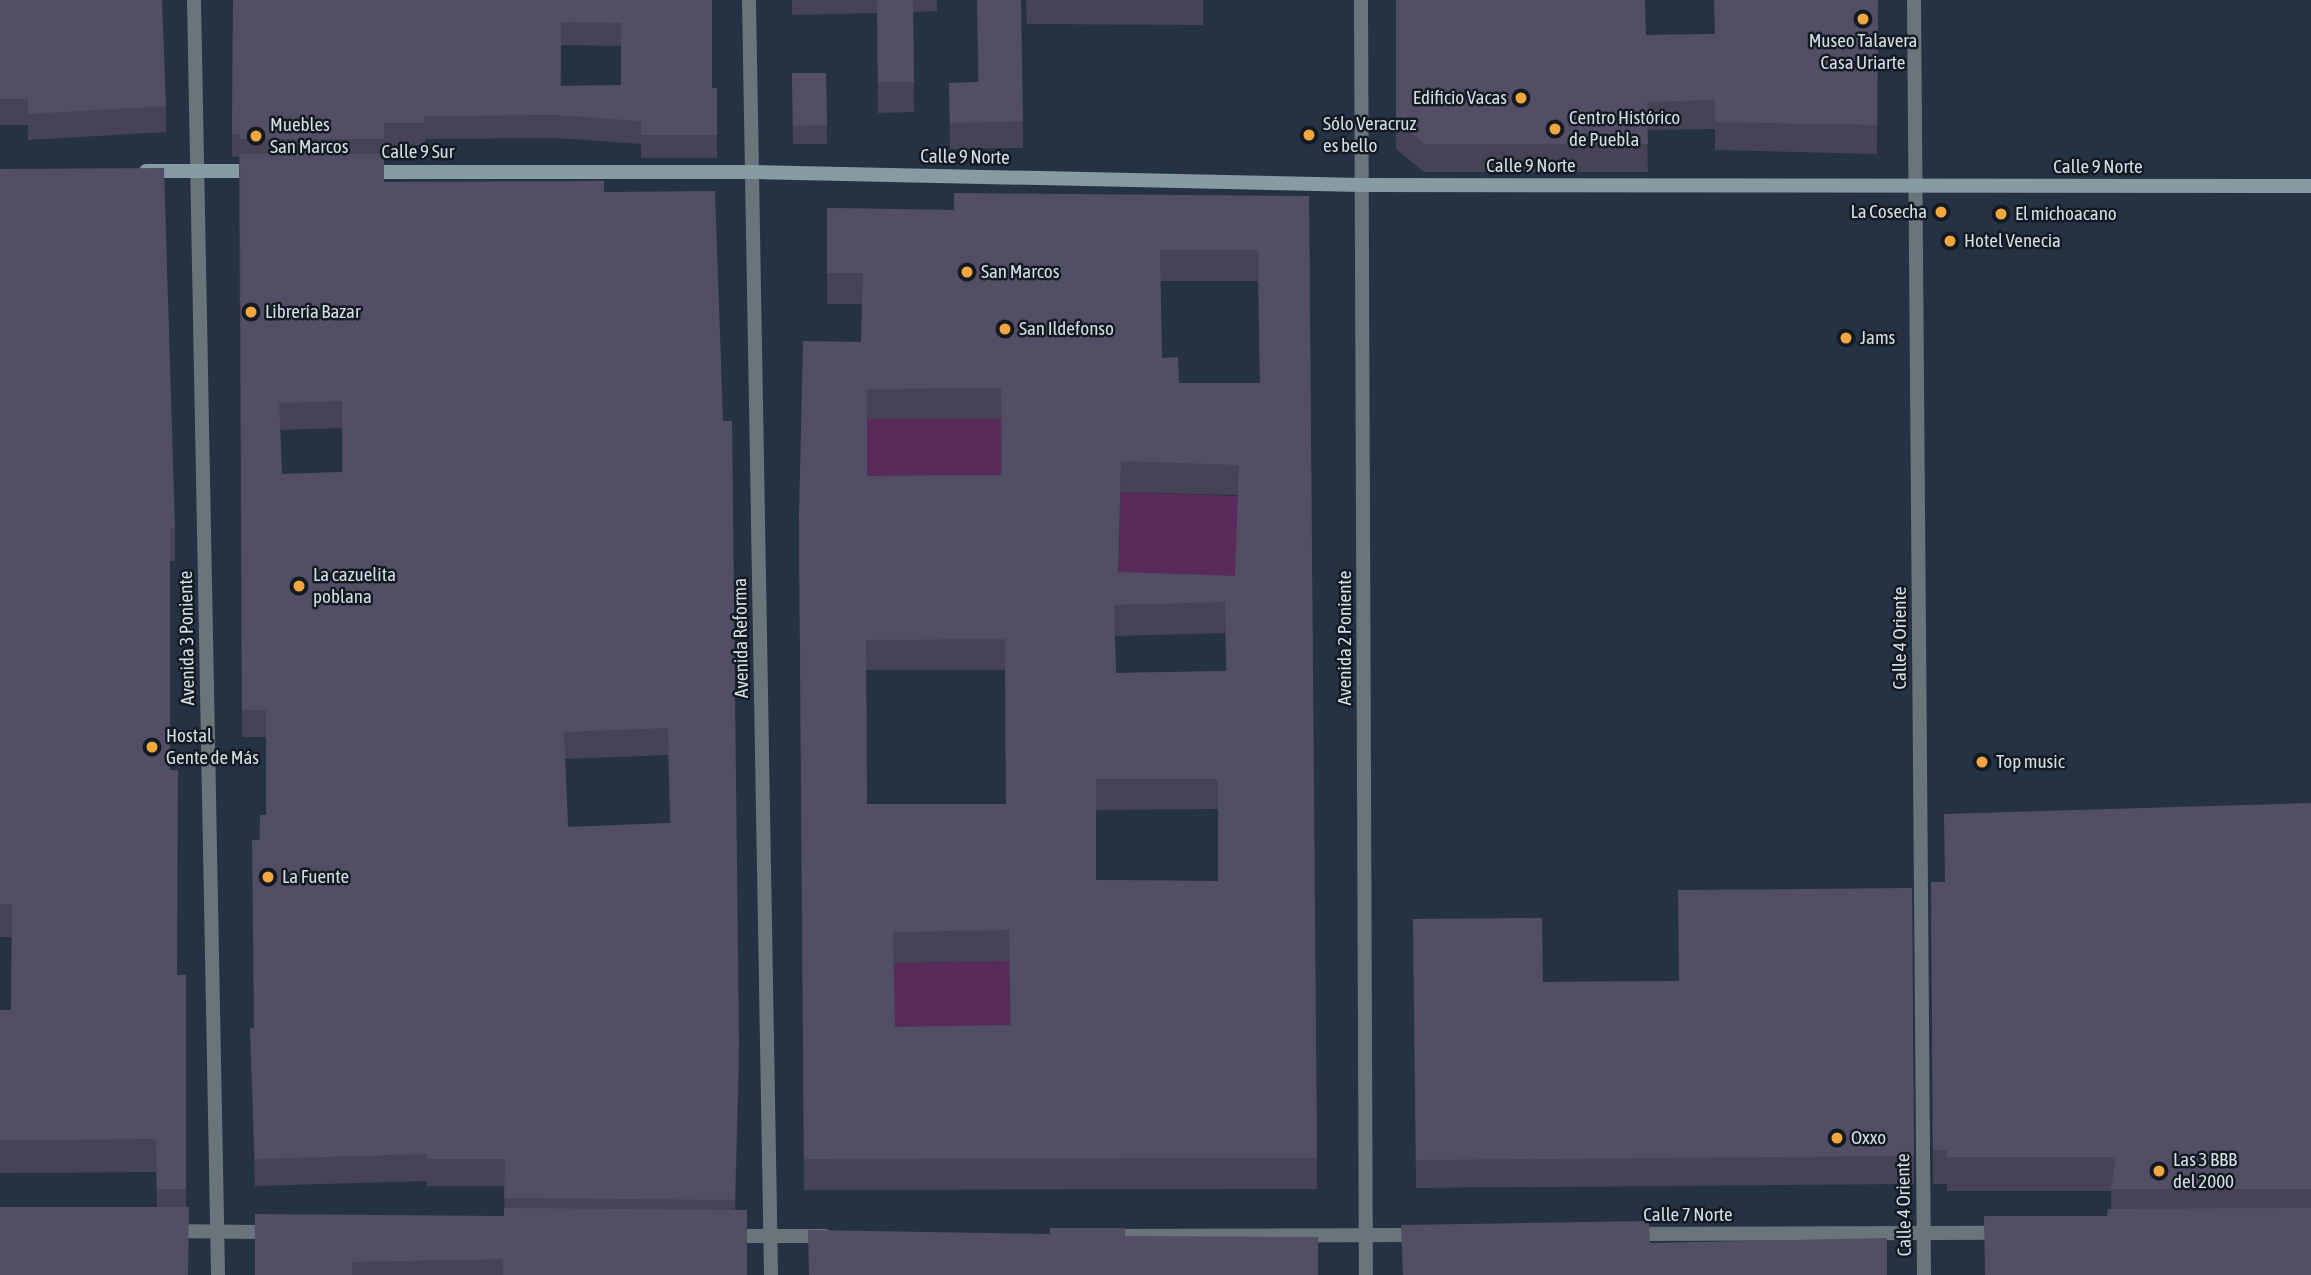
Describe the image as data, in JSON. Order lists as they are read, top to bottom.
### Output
{
  "streets": {
    "street": [
      "Calle 9 Sur",
      "Calle 9 Norte",
      "Avenida 3 Poniente",
      "Avenida Reforma",
      "Avenida 2 Poniente",
      "Calle 4 Oriente",
      "Calle 7 Norte"
    ]
  },
  "crossings": [
    ["Calle 9 Sur", "Calle 9 Norte"],
    ["Calle 9 Sur", "Avenida Reforma"],
    ["Calle 9 Norte", "Avenida Reforma"],
    ["Calle 9 Norte", "Avenida 2 Poniente"],
    ["Calle 9 Norte", "Calle 4 Oriente"],
    ["Calle 4 Oriente", "Calle 7 Norte"]
  ],
  "places": [
    "Museo Talavera Casa Uriarte",
    "Edificio Vacas",
    "Centro Histórico de Puebla",
    "Sólo Veracruz es bello",
    "Muebles San Marcos",
    "La Cosecha",
    "El michoacano",
    "Hotel Venecia",
    "San Marcos",
    "Librería Bazar",
    "San Ildefonso",
    "Jams",
    "La cazuelita poblana",
    "Hostal Gente de Más",
    "Top music",
    "La Fuente",
    "Oxxo",
    "Las 3 BBB del 2000"
  ]
}
